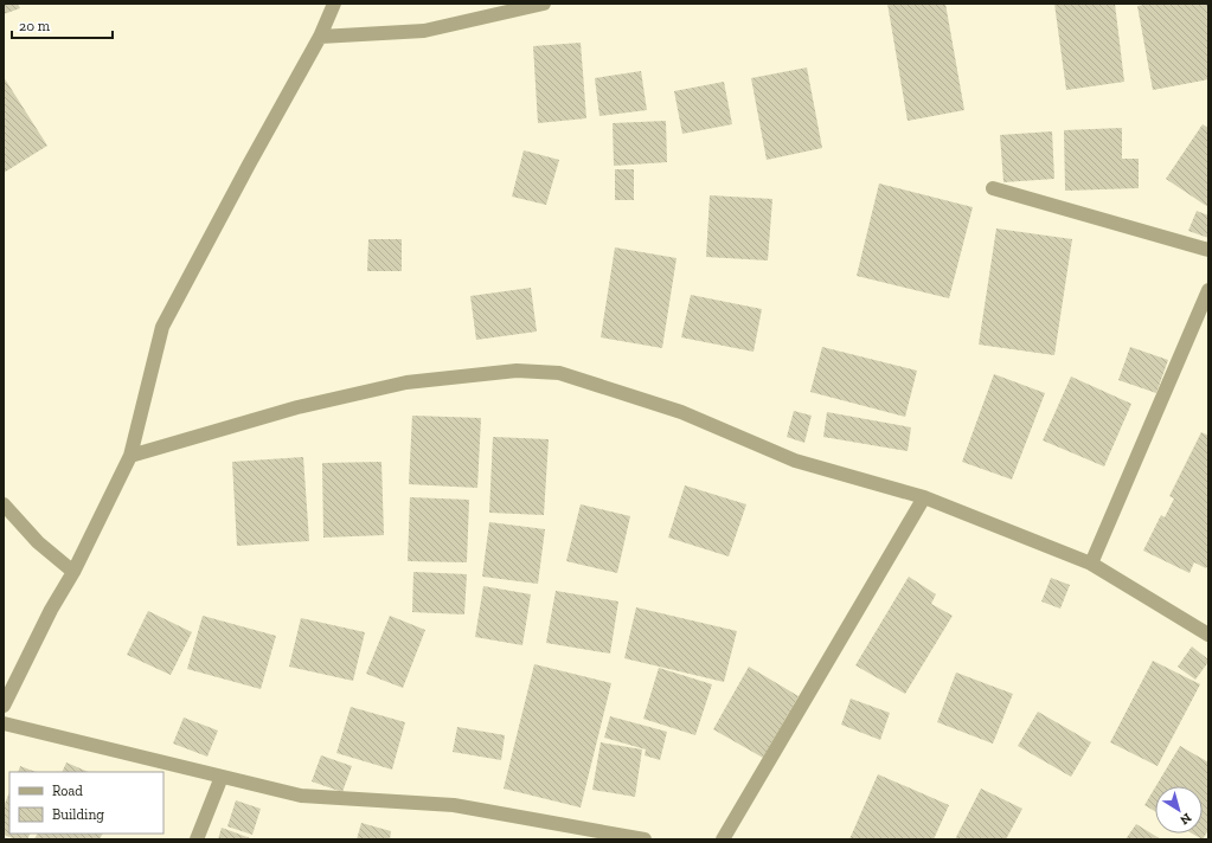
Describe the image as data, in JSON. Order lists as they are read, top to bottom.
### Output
{
  "legend": ["Road", "Building"],
  "scale_bar": "20 m",
  "north": "bottom right"
}
